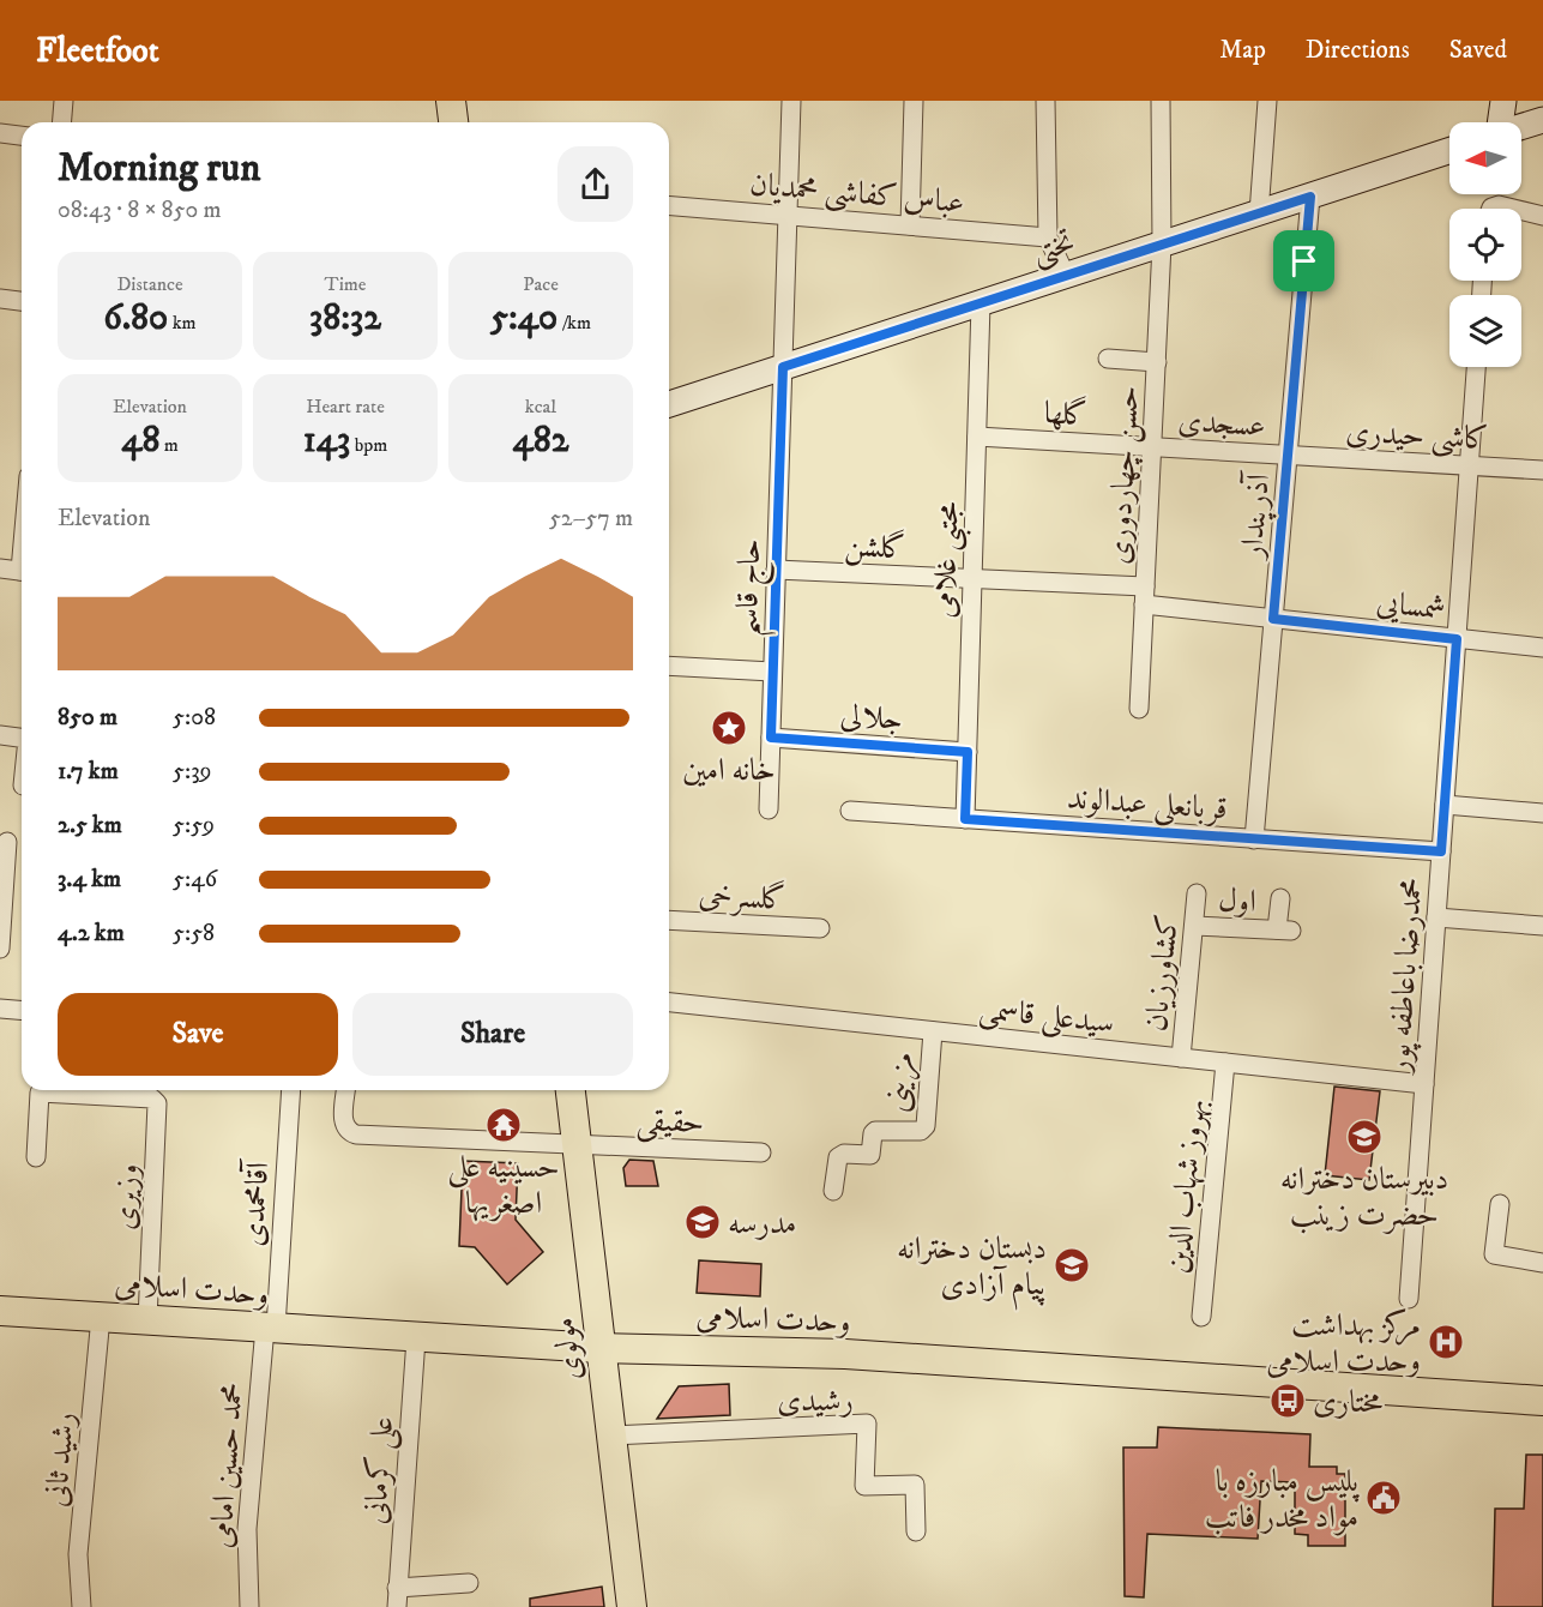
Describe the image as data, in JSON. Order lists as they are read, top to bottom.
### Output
{
  "streets": {
    "main road": ["تختی", "وحدت اسلامی", "مولوی"],
    "street": [
      "عباس کفاشی محمدیان",
      "گلها",
      "عسجدی",
      "کاشی حیدری",
      "حسن چهاردوری",
      "آذرپندار",
      "گلشن",
      "مجتبی غلامی",
      "حاج قاسم",
      "شمسایی",
      "جلالی",
      "قربانعلی عبدالوند",
      "گلسرخی",
      "اول",
      "کشاورزیان",
      "محمدرضا باعاطفه پور",
      "سیدعلی قاسمی",
      "مزینی",
      "حقیقی",
      "بهروز شهاب الدین",
      "وزیری",
      "آقامحمدی",
      "رشیدی",
      "رشید ثانی",
      "محمد حسین امامی",
      "علی کرمانی"
    ]
  },
  "crossings": [
    ["عباس کفاشی محمدیان", "حاج قاسم"],
    ["تختی", "حسن چهاردوری"],
    ["تختی", "آذرپندار"],
    ["تختی", "مجتبی غلامی"],
    ["تختی", "حاج قاسم"],
    ["گلها", "عسجدی"],
    ["گلها", "حسن چهاردوری"],
    ["گلها", "مجتبی غلامی"],
    ["عسجدی", "کاشی حیدری"],
    ["عسجدی", "حسن چهاردوری"],
    ["عسجدی", "آذرپندار"],
    ["کاشی حیدری", "آذرپندار"],
    ["کاشی حیدری", "محمدرضا باعاطفه پور"],
    ["حسن چهاردوری", "گلشن"],
    ["حسن چهاردوری", "شمسایی"],
    ["آذرپندار", "شمسایی"],
    ["آذرپندار", "قربانعلی عبدالوند"],
    ["گلشن", "مجتبی غلامی"],
    ["گلشن", "حاج قاسم"],
    ["گلشن", "شمسایی"],
    ["مجتبی غلامی", "جلالی"],
    ["مجتبی غلامی", "قربانعلی عبدالوند"],
    ["حاج قاسم", "جلالی"],
    ["شمسایی", "محمدرضا باعاطفه پور"],
    ["قربانعلی عبدالوند", "محمدرضا باعاطفه پور"],
    ["اول", "کشاورزیان"],
    ["کشاورزیان", "سیدعلی قاسمی"],
    ["محمدرضا باعاطفه پور", "سیدعلی قاسمی"],
    ["سیدعلی قاسمی", "مزینی"],
    ["سیدعلی قاسمی", "بهروز شهاب الدین"],
    ["حقیقی", "مولوی"],
    ["وزیری", "وحدت اسلامی"],
    ["آقامحمدی", "وحدت اسلامی"],
    ["آقامحمدی", "محمد حسین امامی"],
    ["وحدت اسلامی", "مولوی"],
    ["وحدت اسلامی", "رشید ثانی"],
    ["وحدت اسلامی", "محمد حسین امامی"],
    ["وحدت اسلامی", "علی کرمانی"],
    ["مولوی", "رشیدی"]
  ],
  "places": {
    "place": ["خانه امین"],
    "temple": ["حسینیه علی اصغریها"],
    "school or university": ["دبیرستان دخترانه حضرت زینب", "مدرسه", "دبستان دخترانه پیام آزادی"],
    "hospital": ["مرکز بهداشت وحدت اسلامی"],
    "bus stop": ["مختاری"],
    "public building": ["پلیس مبارزه با مواد مخدر فاتب"]
  },
  "north": "left",
  "page": {
    "header": "Fleetfoot",
    "nav": ["Map", "Directions", "Saved"],
    "heading": ["Morning run", "08:43 · 8 × 850 m"],
    "stats": [
      ["Distance", "6.80 km"],
      ["Time", "38:32"],
      ["Pace", "5:40 /km"],
      ["Elevation", "48 m"],
      ["Heart rate", "143 bpm"],
      ["kcal", "482"]
    ],
    "chart": ["Elevation", "52–57 m"],
    "list": [
      {
        "name": "850 m",
        "note": "5:08"
      },
      {
        "name": "1.7 km",
        "note": "5:39"
      },
      {
        "name": "2.5 km",
        "note": "5:59"
      },
      {
        "name": "3.4 km",
        "note": "5:46"
      },
      {
        "name": "4.2 km",
        "note": "5:58"
      }
    ],
    "buttons": ["Save", "Share"]
  }
}
